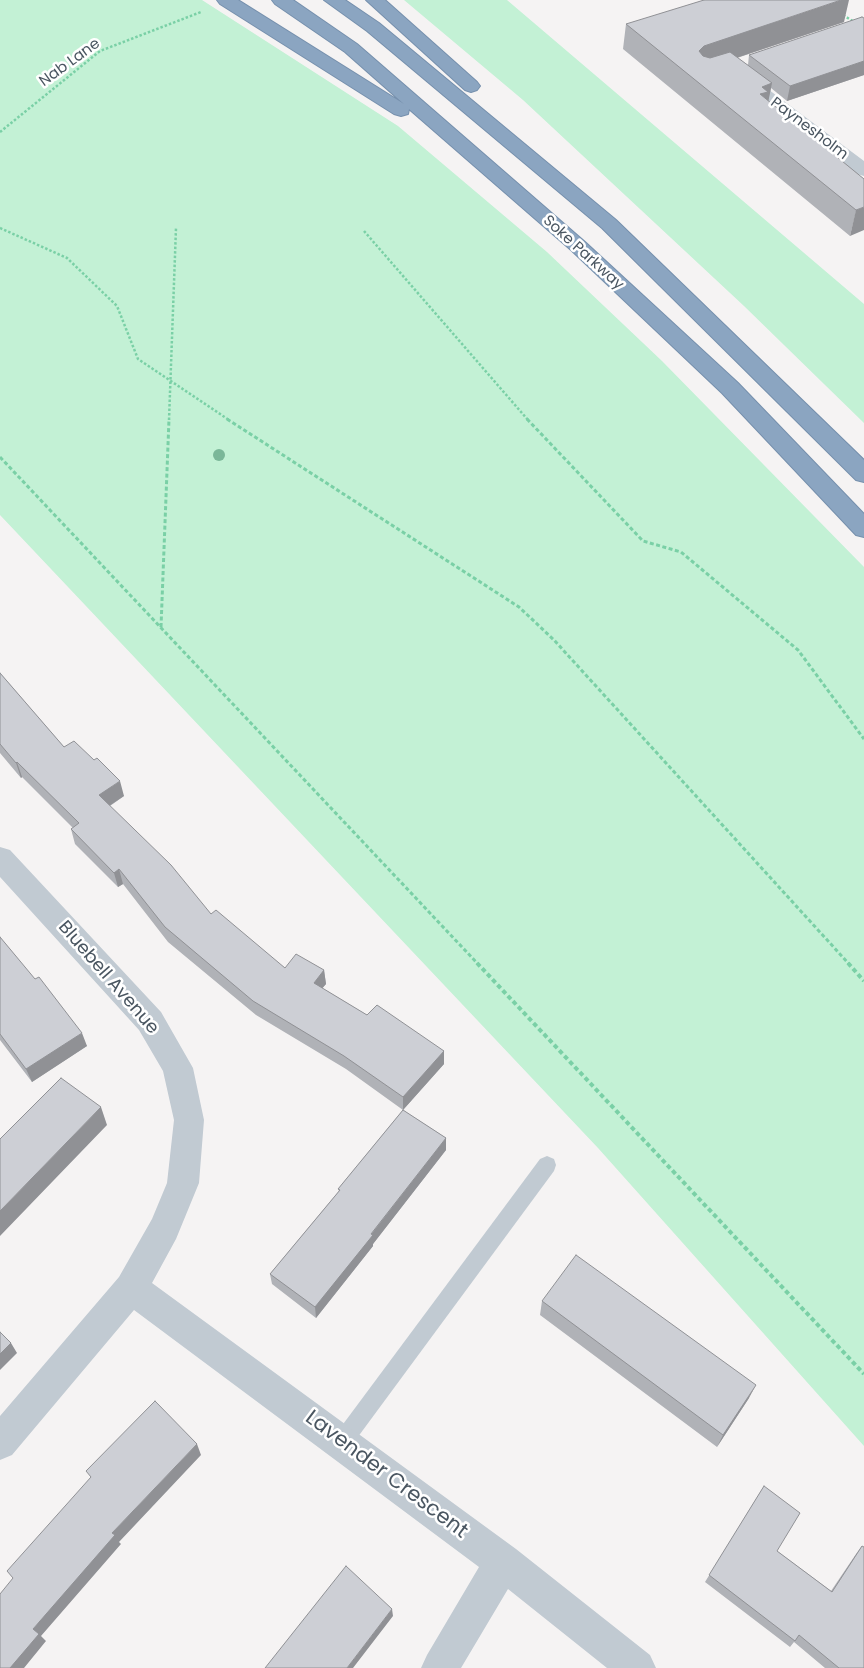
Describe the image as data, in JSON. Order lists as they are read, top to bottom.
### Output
{
  "streets": {
    "highway": ["Soke Parkway"],
    "street": ["Paynesholm", "Bluebell Avenue", "Lavender Crescent"],
    "path": ["Nab Lane"]
  },
  "crossings": [
    ["Bluebell Avenue", "Lavender Crescent"]
  ]
}
